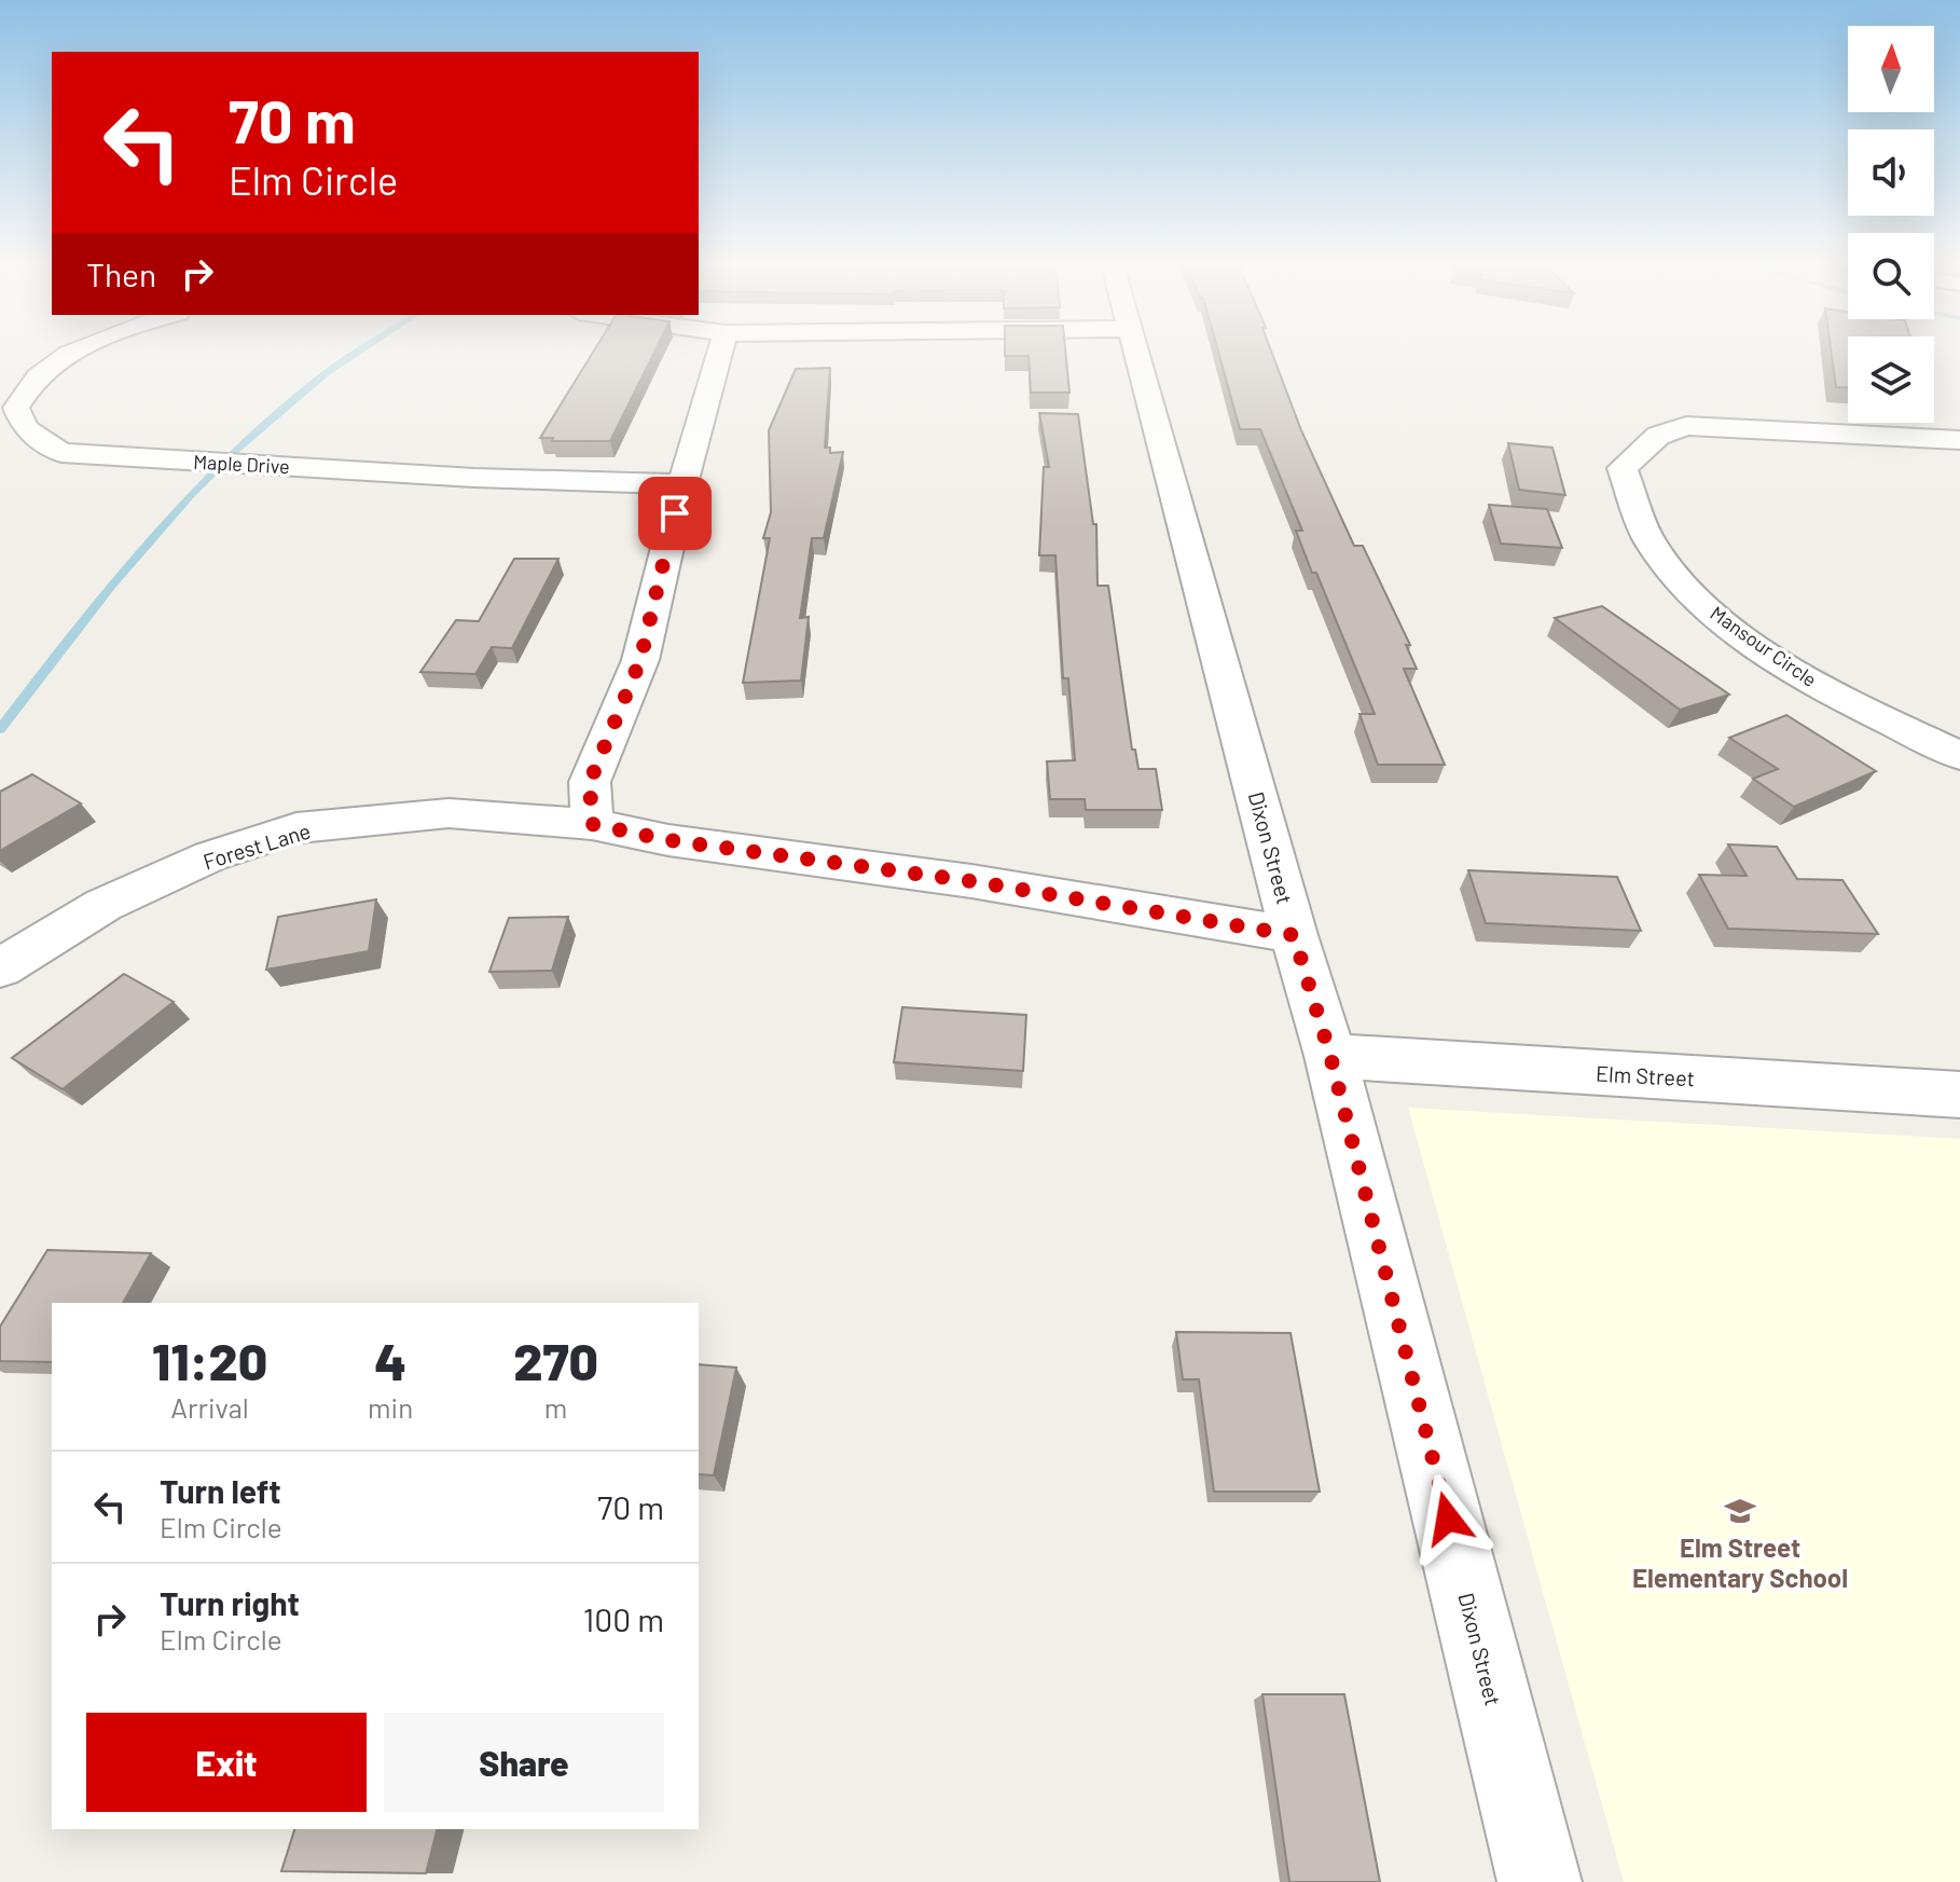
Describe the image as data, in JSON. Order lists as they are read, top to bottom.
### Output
{
  "streets": {
    "street": [
      "Maple Drive",
      "Mansour Circle",
      "Forest Lane",
      "Dixon Street",
      "Elm Street"
    ]
  },
  "crossings": [
    ["Forest Lane", "Dixon Street"],
    ["Dixon Street", "Elm Street"]
  ],
  "places": {
    "school or university": ["Elm Street Elementary School"]
  },
  "north": "top",
  "page": {
    "turn": ["70 m", "Elm Circle"],
    "then": "Then",
    "eta": [
      "11:20",
      "Arrival",
      "4",
      "min",
      "270",
      "m"
    ],
    "list": [
      {
        "name": "Turn left",
        "note": "Elm Circle",
        "value": "70 m"
      },
      {
        "name": "Turn right",
        "note": "Elm Circle",
        "value": "100 m"
      }
    ],
    "buttons": ["Exit", "Share"]
  }
}
